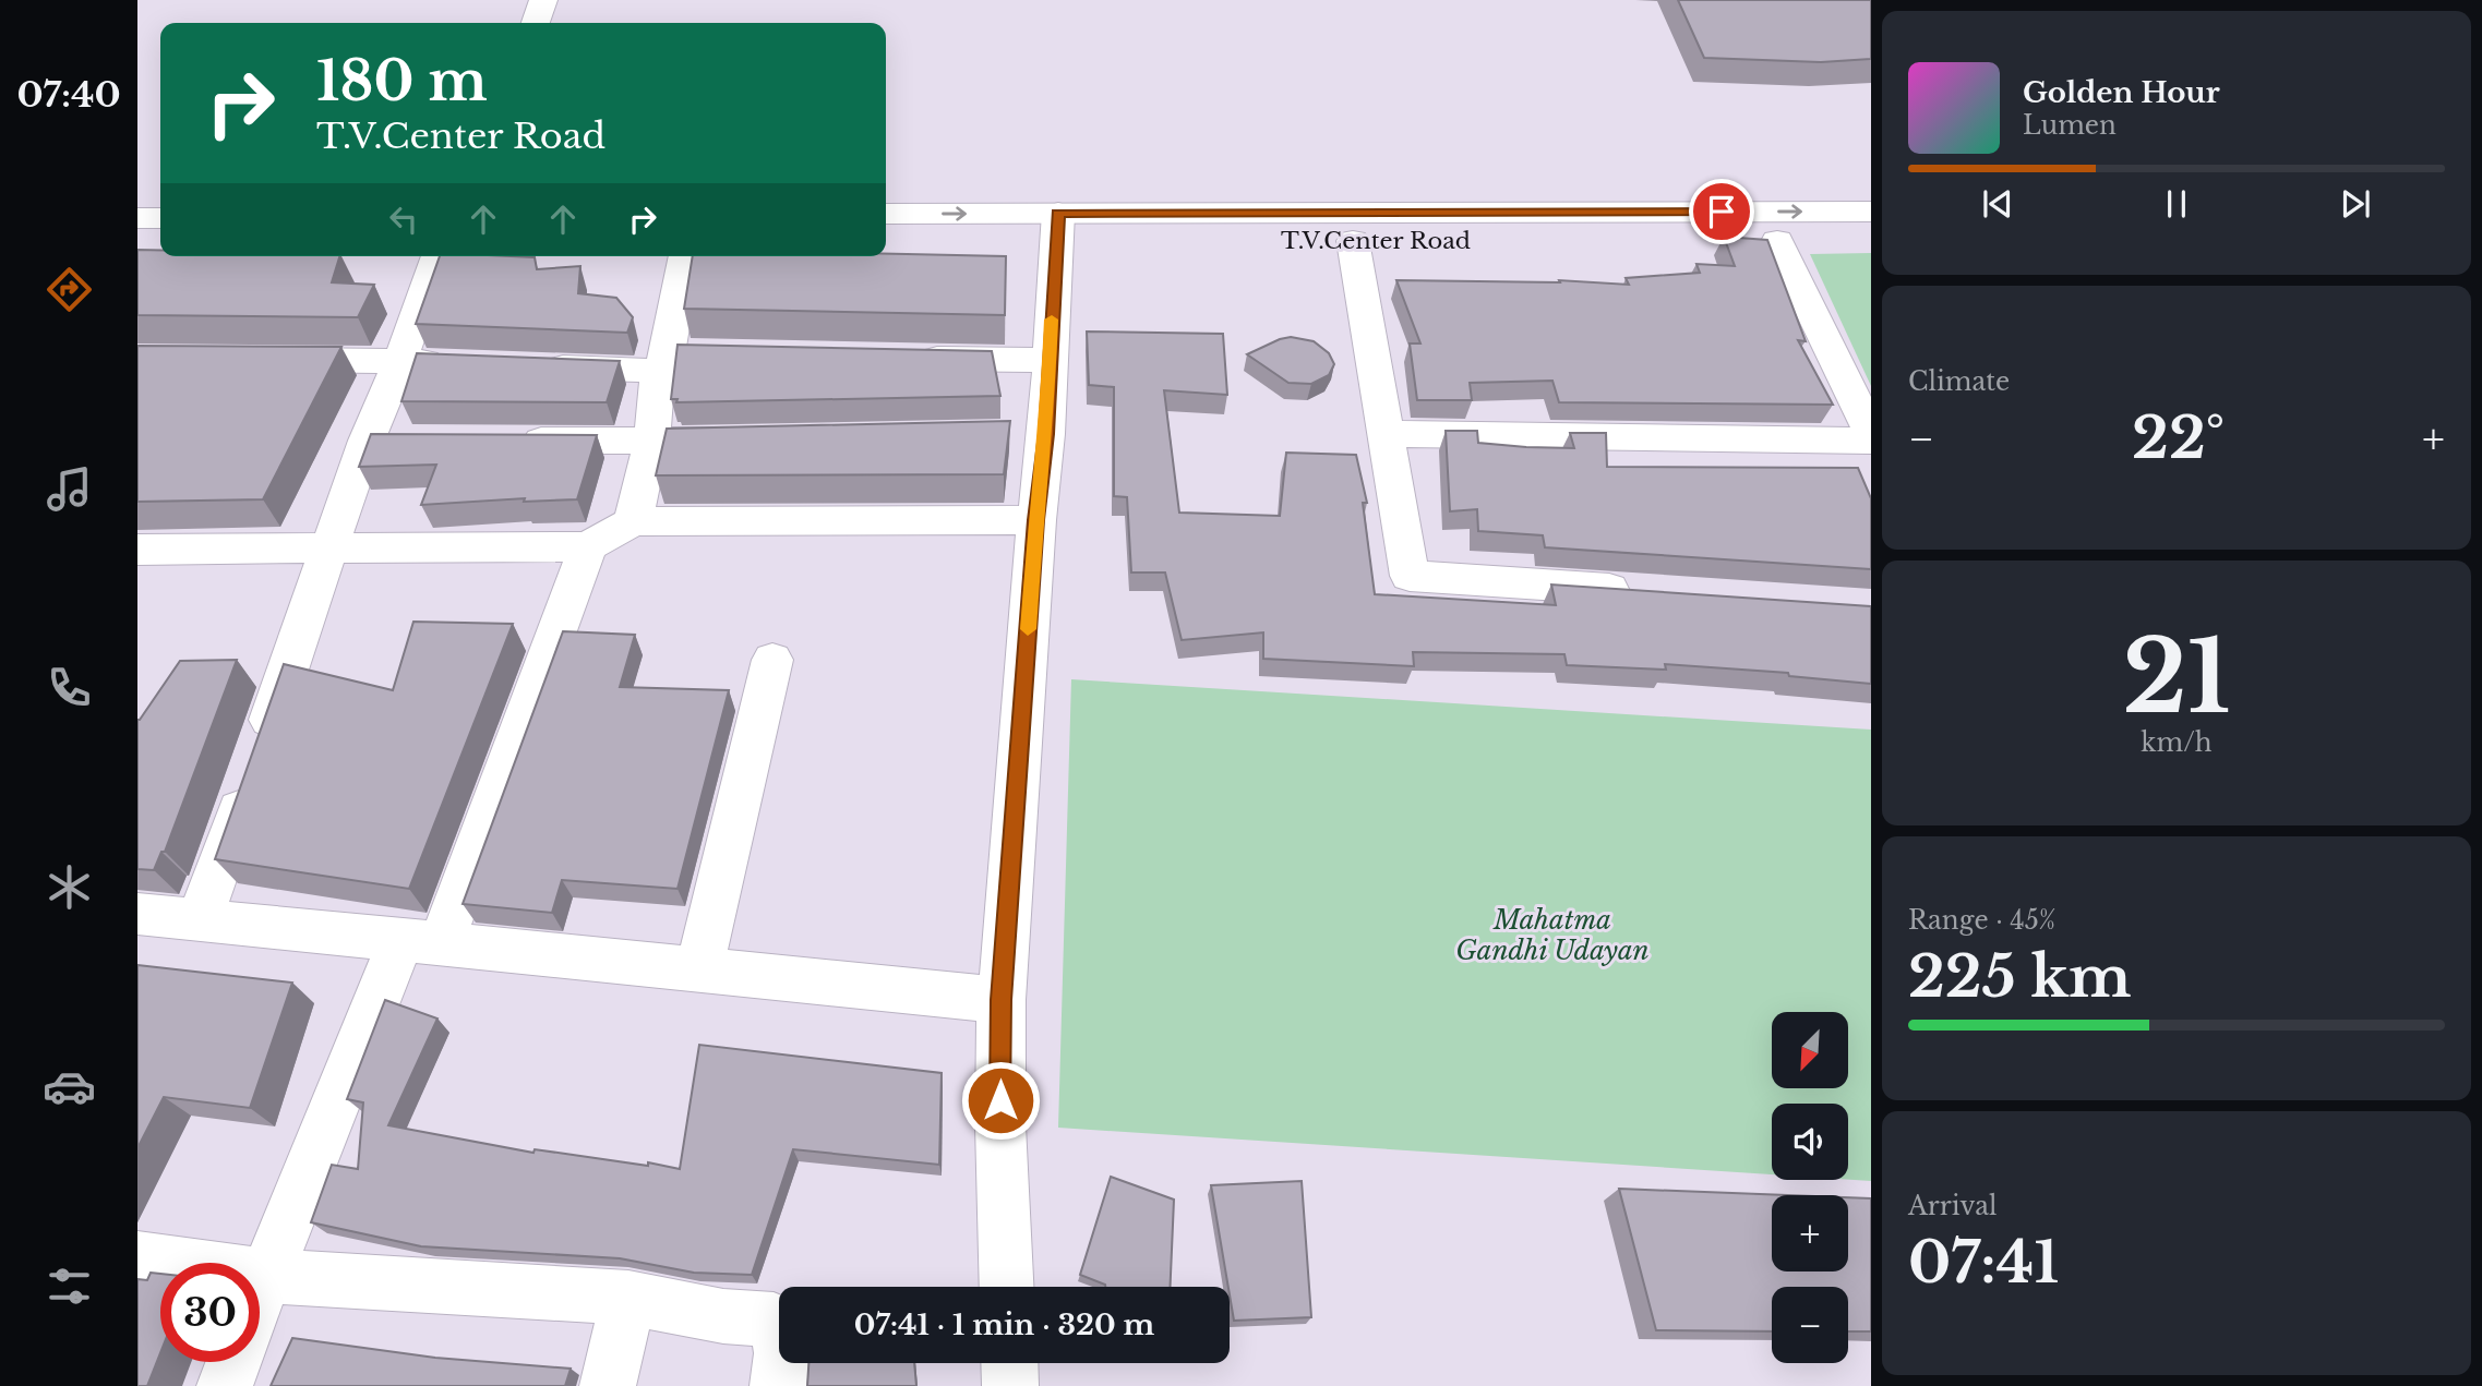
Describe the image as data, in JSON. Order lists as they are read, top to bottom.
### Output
{
  "streets": {
    "street": ["T.V.Center Road"]
  },
  "parks": ["Mahatma Gandhi Udayan"],
  "north": "bottom left",
  "page": {
    "tabs": "07:40",
    "turn": ["180 m", "T.V.Center Road"],
    "song": ["Golden Hour", "Lumen"],
    "tile": [
      "Climate",
      ["21", "km/h"],
      ["Range · 45%", "225 km"],
      ["Arrival", "07:41"]
    ],
    "heat": ["−", "22°", "+"],
    "map_buttons": ["+", "−"],
    "limit": "30",
    "trip": "07:41 · 1 min · 320 m"
  }
}
